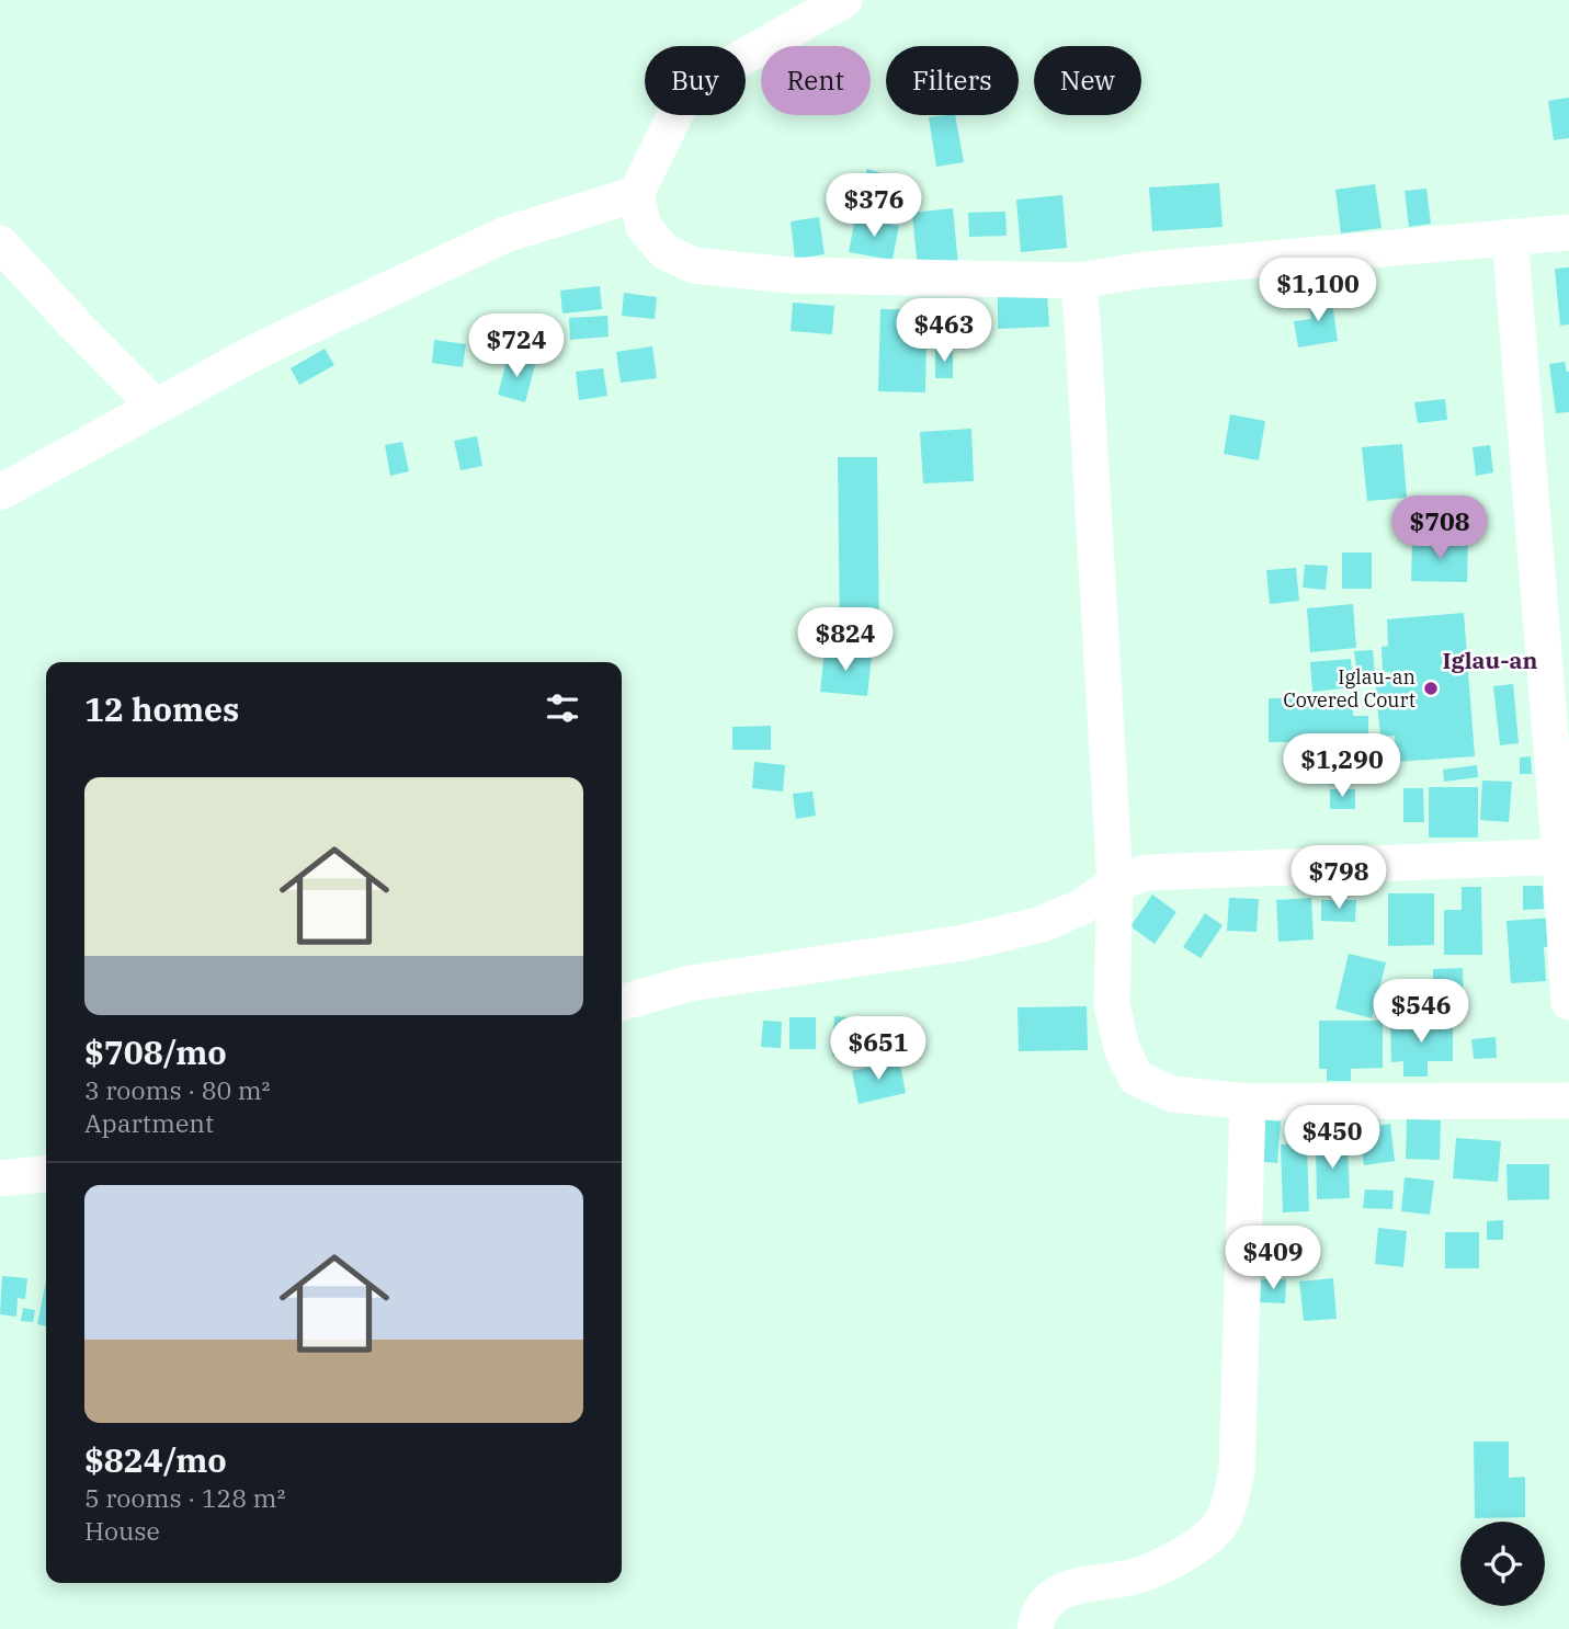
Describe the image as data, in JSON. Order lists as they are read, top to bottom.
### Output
{
  "districts": ["Iglau-an"],
  "places": ["Iglau-an Covered Court"],
  "page": {
    "chip": [
      "Buy",
      "Rent",
      "Filters",
      "New"
    ],
    "price": [
      "$376",
      "$1,100",
      "$463",
      "$724",
      "$708",
      "$824",
      "$1,290",
      "$798",
      "$546",
      "$651",
      "$450",
      "$409"
    ],
    "heading": "12 homes",
    "list": [
      {
        "name": "$708/mo",
        "note": "3 rooms · 80 m² · Apartment"
      },
      {
        "name": "$824/mo",
        "note": "5 rooms · 128 m² · House"
      }
    ]
  }
}
